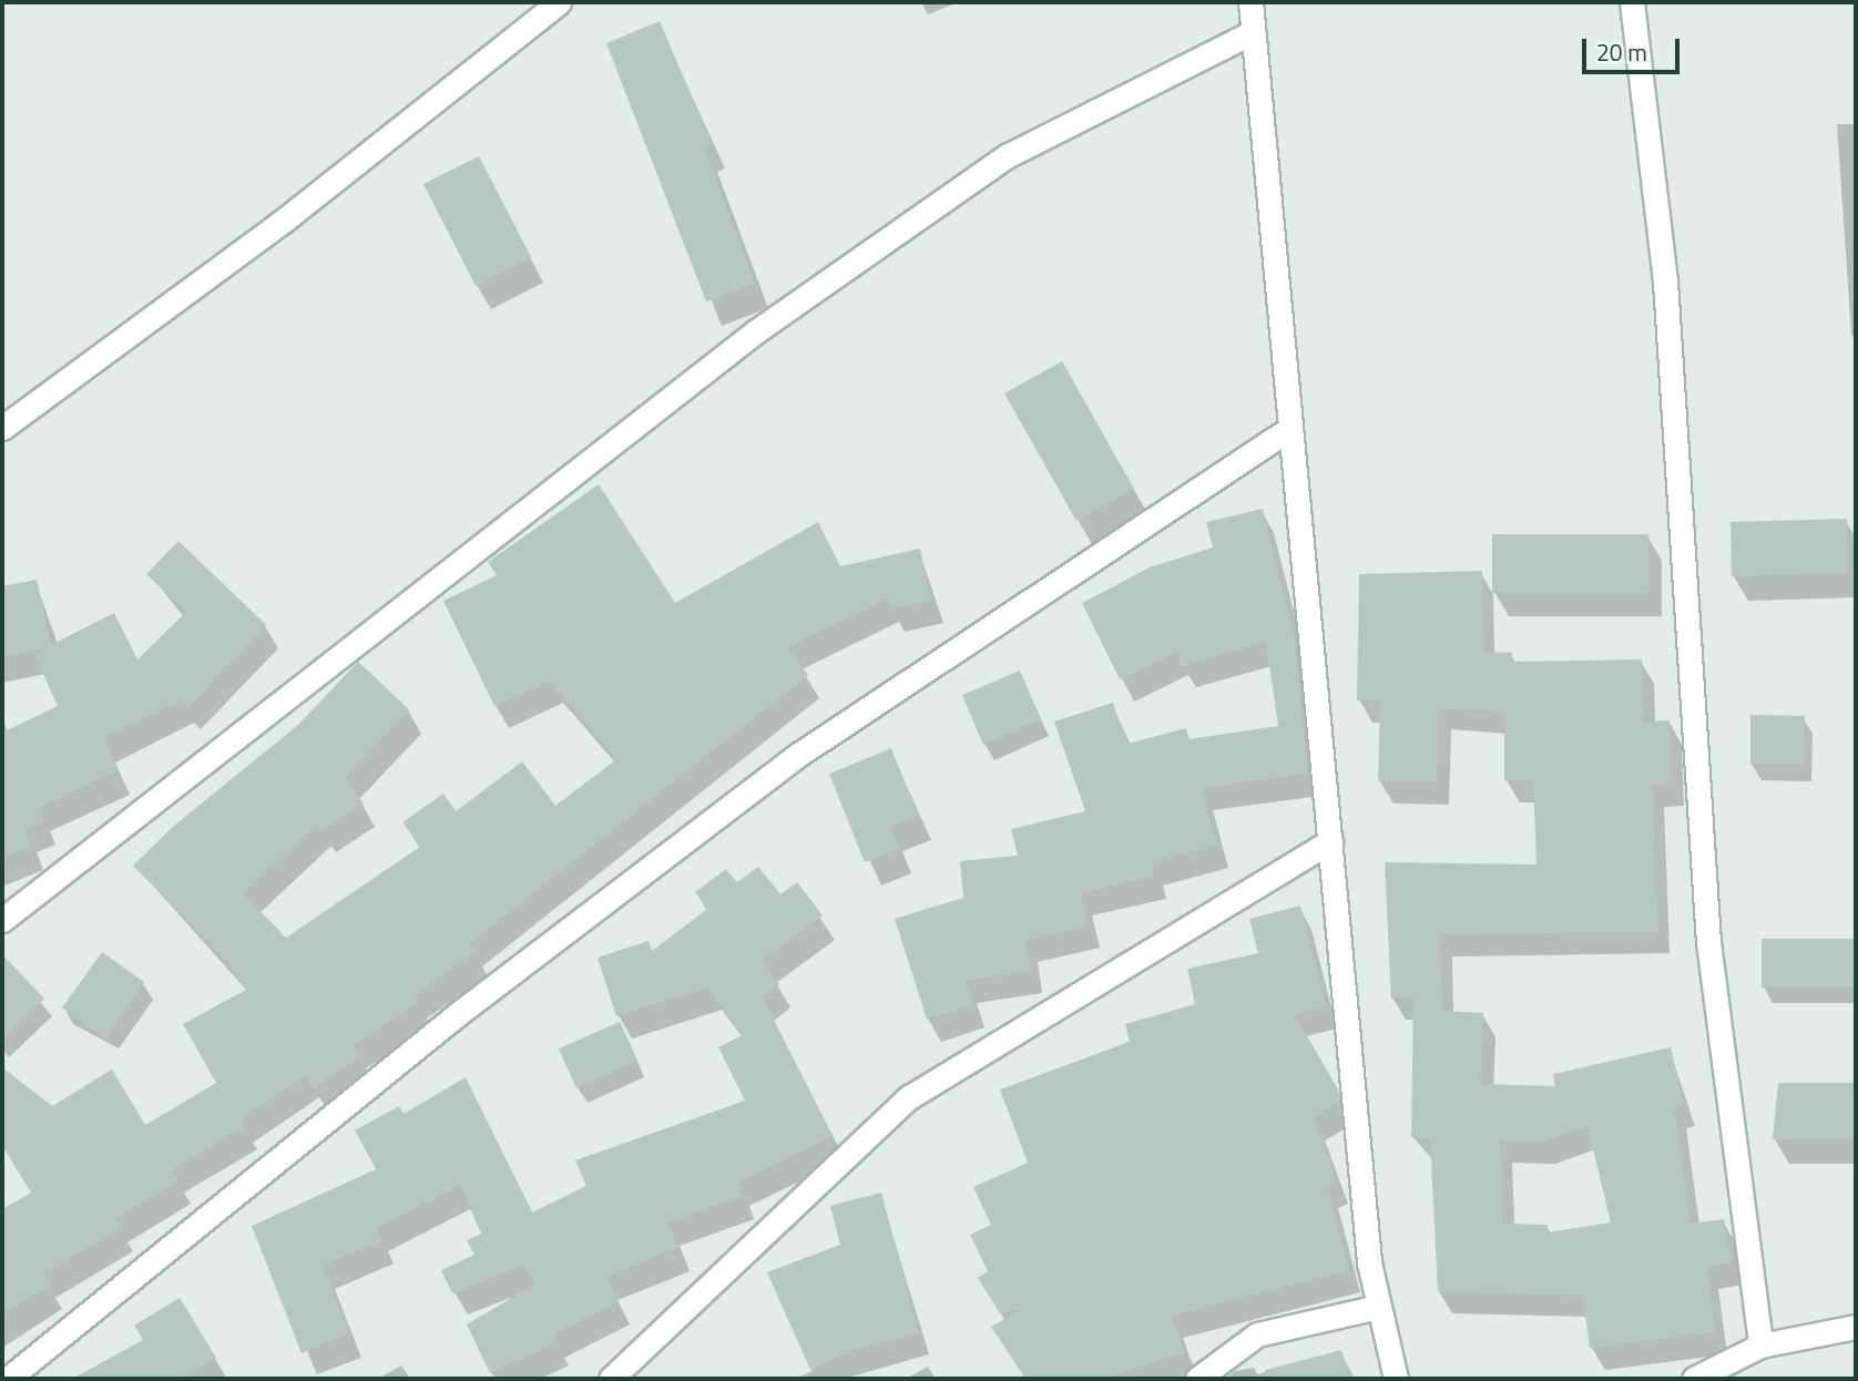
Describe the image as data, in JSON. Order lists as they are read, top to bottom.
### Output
{
  "scale_bar": "20 m"
}
